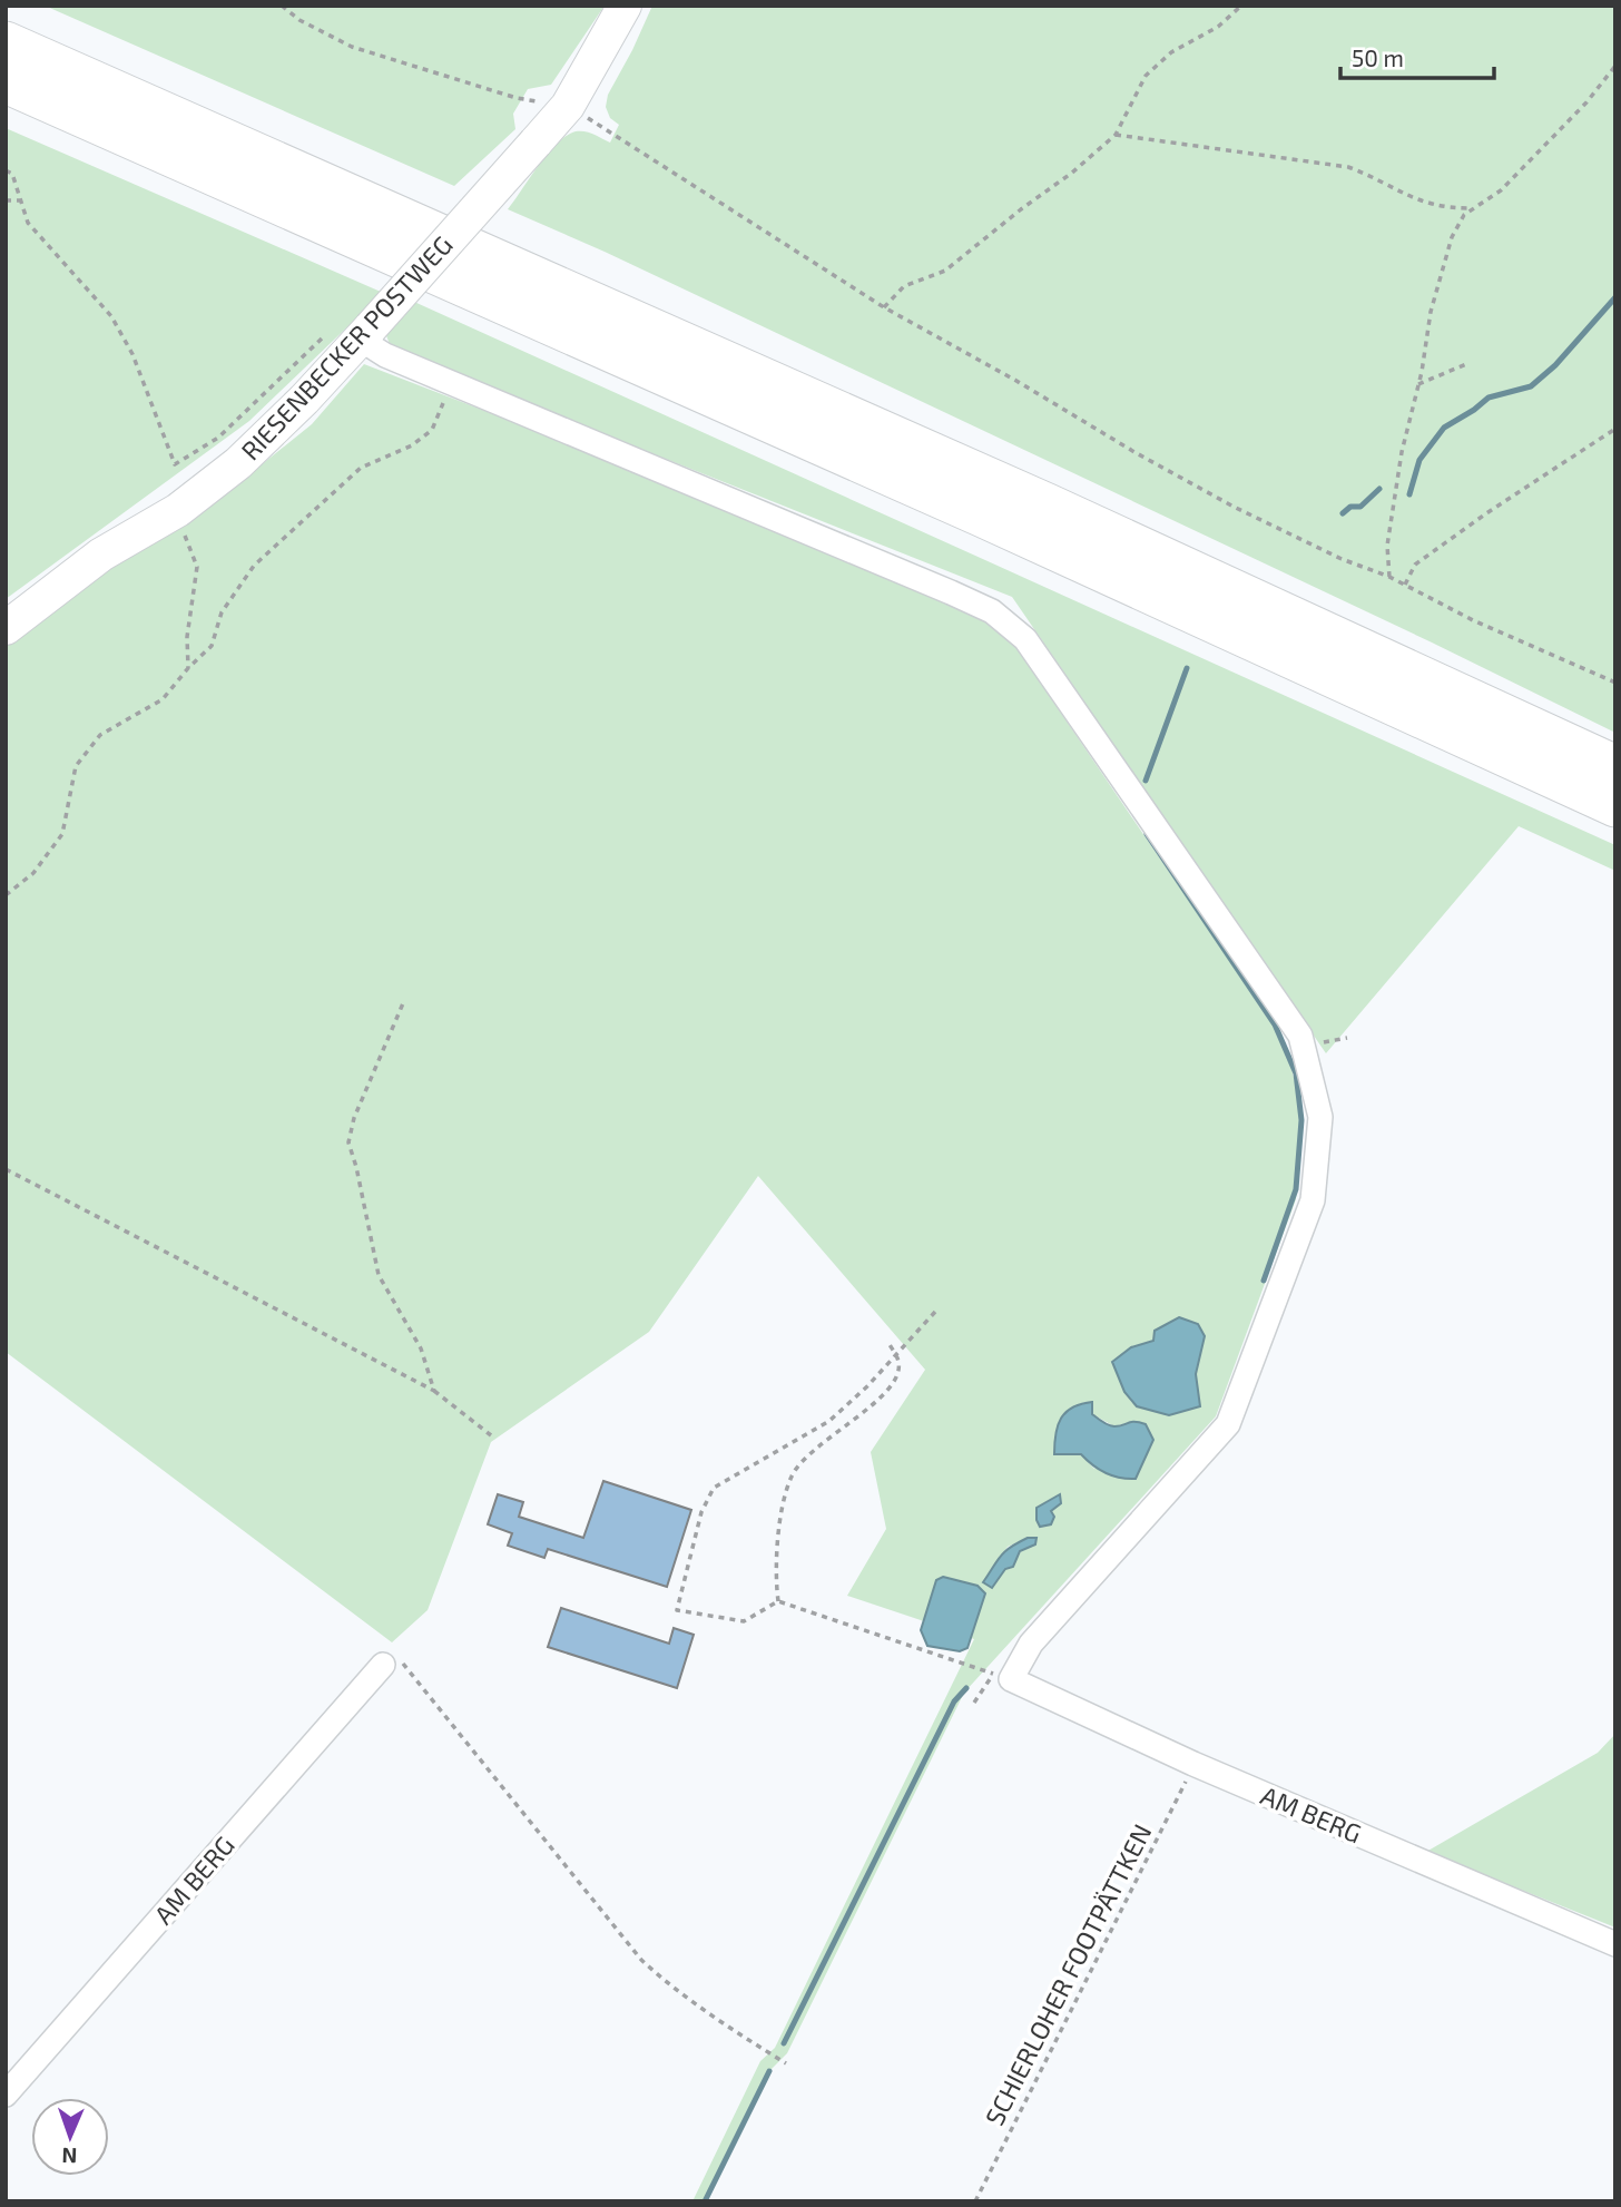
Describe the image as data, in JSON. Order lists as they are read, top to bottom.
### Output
{
  "streets": {
    "street": ["RIESENBECKER POSTWEG", "AM BERG"],
    "path": ["SCHIERLOHER FOOTPÄTTKEN"]
  },
  "crossings": [
    ["AM BERG", "SCHIERLOHER FOOTPÄTTKEN"]
  ],
  "scale_bar": "50 m",
  "north": "bottom"
}
